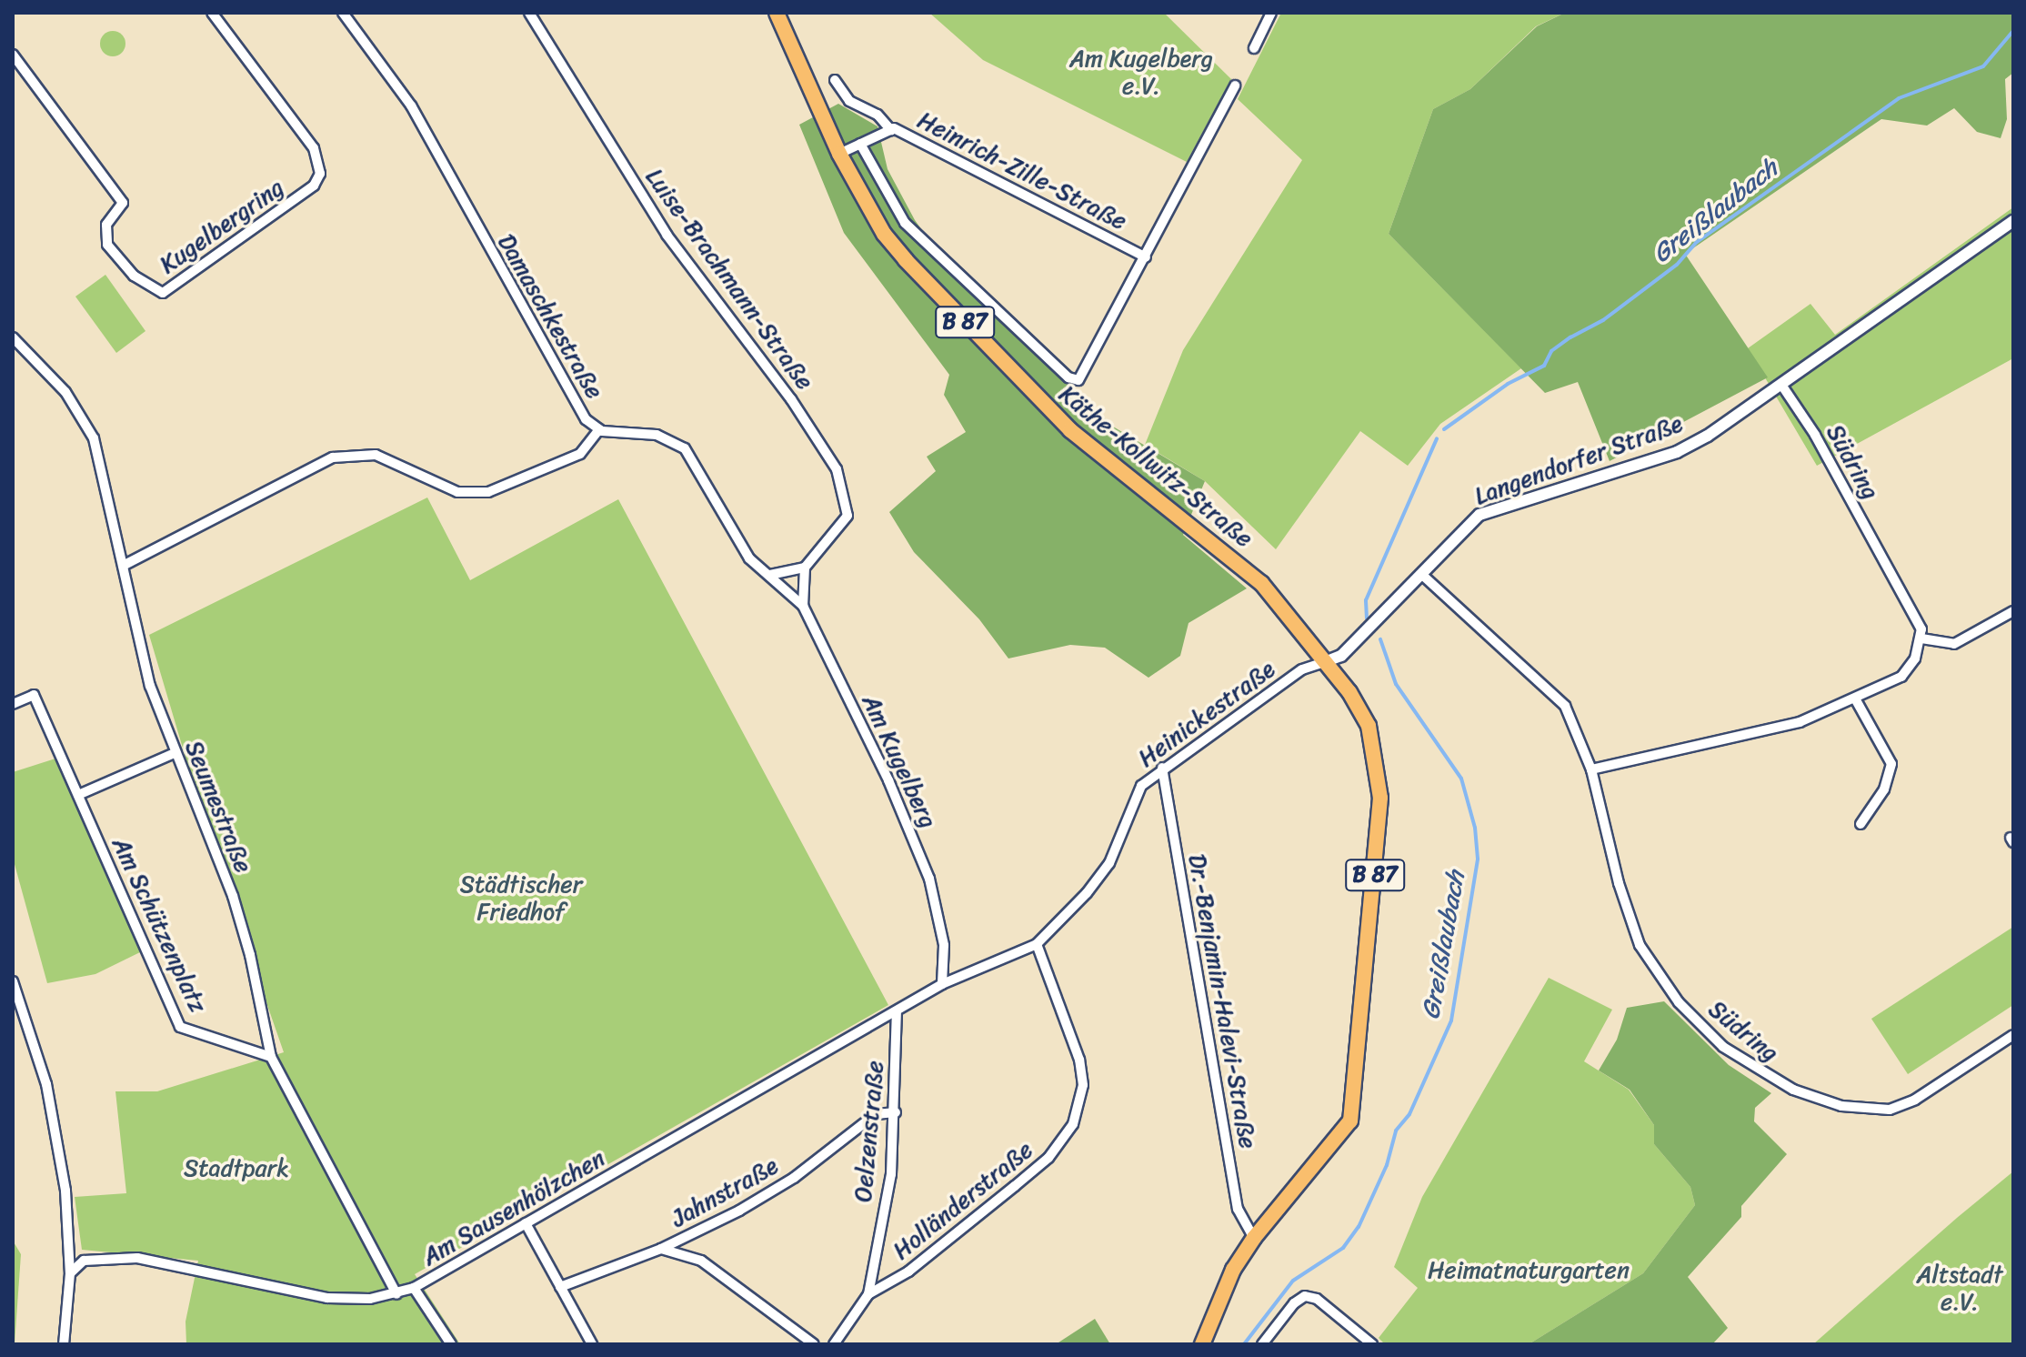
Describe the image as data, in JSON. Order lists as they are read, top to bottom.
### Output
{
  "streets": {
    "main road": ["B 87", "Käthe-Kollwitz-Straße"],
    "street": [
      "Heinrich-Zille-Straße",
      "Kugelbergring",
      "Luise-Brachmann-Straße",
      "Damaschkestraße",
      "Langendorfer Straße",
      "Südring",
      "Heinickestraße",
      "Am Kugelberg",
      "Seumestraße",
      "Am Schützenplatz",
      "Dr.-Benjamin-Halevi-Straße",
      "Oelzenstraße",
      "Jahnstraße",
      "Holländerstraße",
      "Am Sausenhölzchen"
    ]
  },
  "crossings": [
    ["Heinrich-Zille-Straße", "Käthe-Kollwitz-Straße"],
    ["Damaschkestraße", "Am Kugelberg"],
    ["B 87", "Langendorfer Straße"],
    ["B 87", "Käthe-Kollwitz-Straße"],
    ["B 87", "Heinickestraße"],
    ["B 87", "Dr.-Benjamin-Halevi-Straße"],
    ["Langendorfer Straße", "Südring"],
    ["Langendorfer Straße", "Käthe-Kollwitz-Straße"],
    ["Langendorfer Straße", "Heinickestraße"],
    ["Käthe-Kollwitz-Straße", "Heinickestraße"],
    ["Heinickestraße", "Am Kugelberg"],
    ["Heinickestraße", "Dr.-Benjamin-Halevi-Straße"],
    ["Heinickestraße", "Holländerstraße"],
    ["Heinickestraße", "Am Sausenhölzchen"],
    ["Am Kugelberg", "Am Sausenhölzchen"],
    ["Seumestraße", "Am Schützenplatz"],
    ["Seumestraße", "Am Sausenhölzchen"],
    ["Oelzenstraße", "Jahnstraße"],
    ["Oelzenstraße", "Holländerstraße"],
    ["Oelzenstraße", "Am Sausenhölzchen"]
  ],
  "water": ["Greißlaubach"],
  "parks": [
    "Am Kugelberg e.V.",
    "Städtischer Friedhof",
    "Stadtpark",
    "Heimatnaturgarten",
    "Altstadt e.V."
  ]
}
